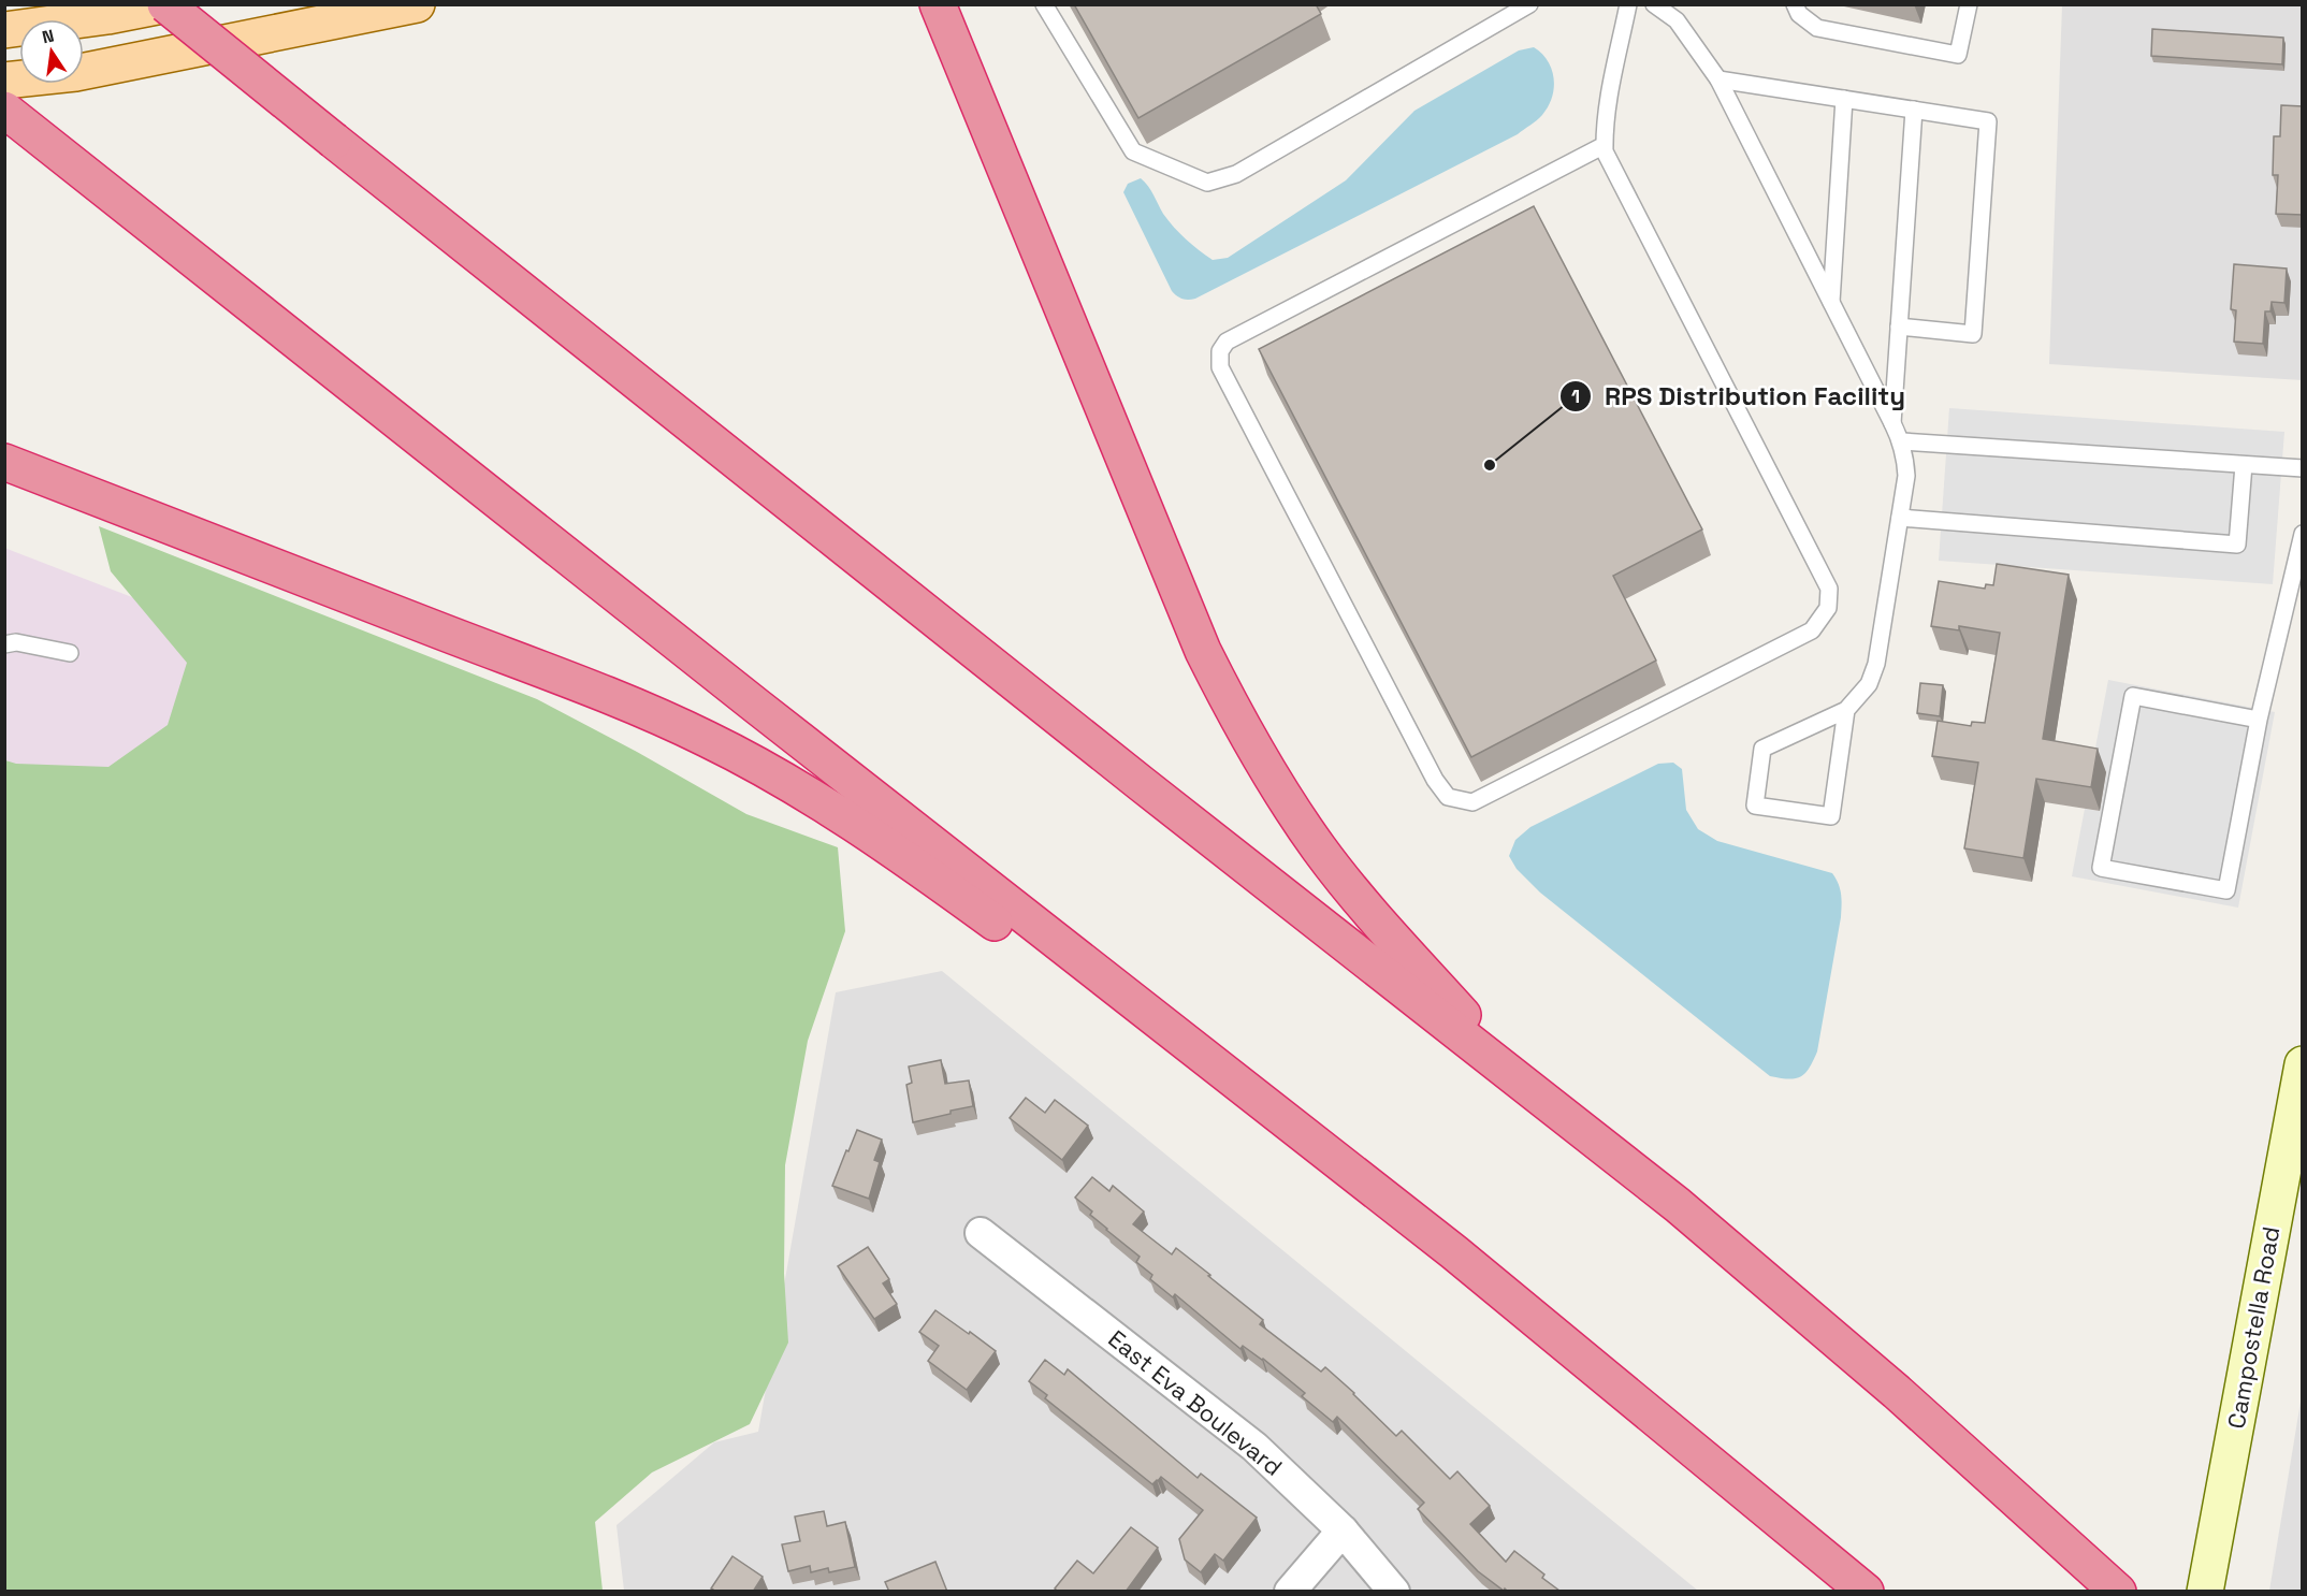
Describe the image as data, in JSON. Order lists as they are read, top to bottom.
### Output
{
  "streets": {
    "main road": ["Campostella Road"],
    "street": ["East Eva Boulevard"]
  },
  "places": ["RPS Distribution Facility"],
  "north": "top"
}
